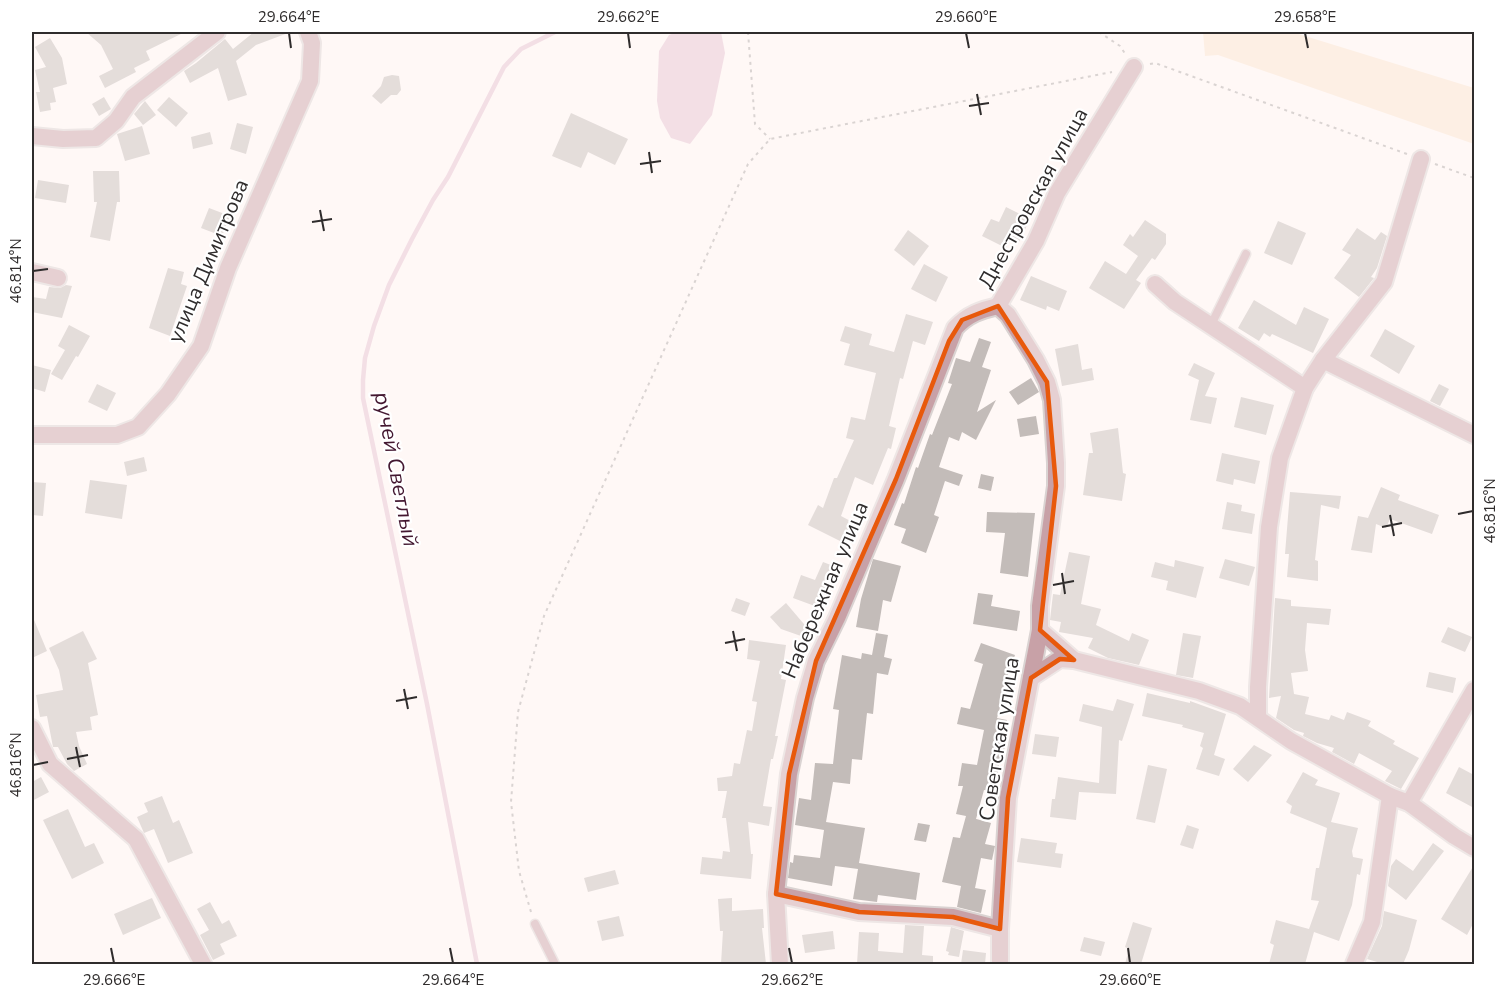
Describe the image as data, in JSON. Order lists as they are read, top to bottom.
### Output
{
  "streets": {
    "street": [
      "Днестровская улица",
      "улица Димитрова",
      "Набережная улица",
      "Советская улица"
    ]
  },
  "crossings": [
    ["Днестровская улица", "Набережная улица"],
    ["Днестровская улица", "Советская улица"]
  ],
  "water": ["ручей Светлый"],
  "coordinates": [
    "29.664°E",
    "29.662°E",
    "29.660°E",
    "29.658°E",
    "46.814°N",
    "46.816°N",
    "29.666°E"
  ]
}
